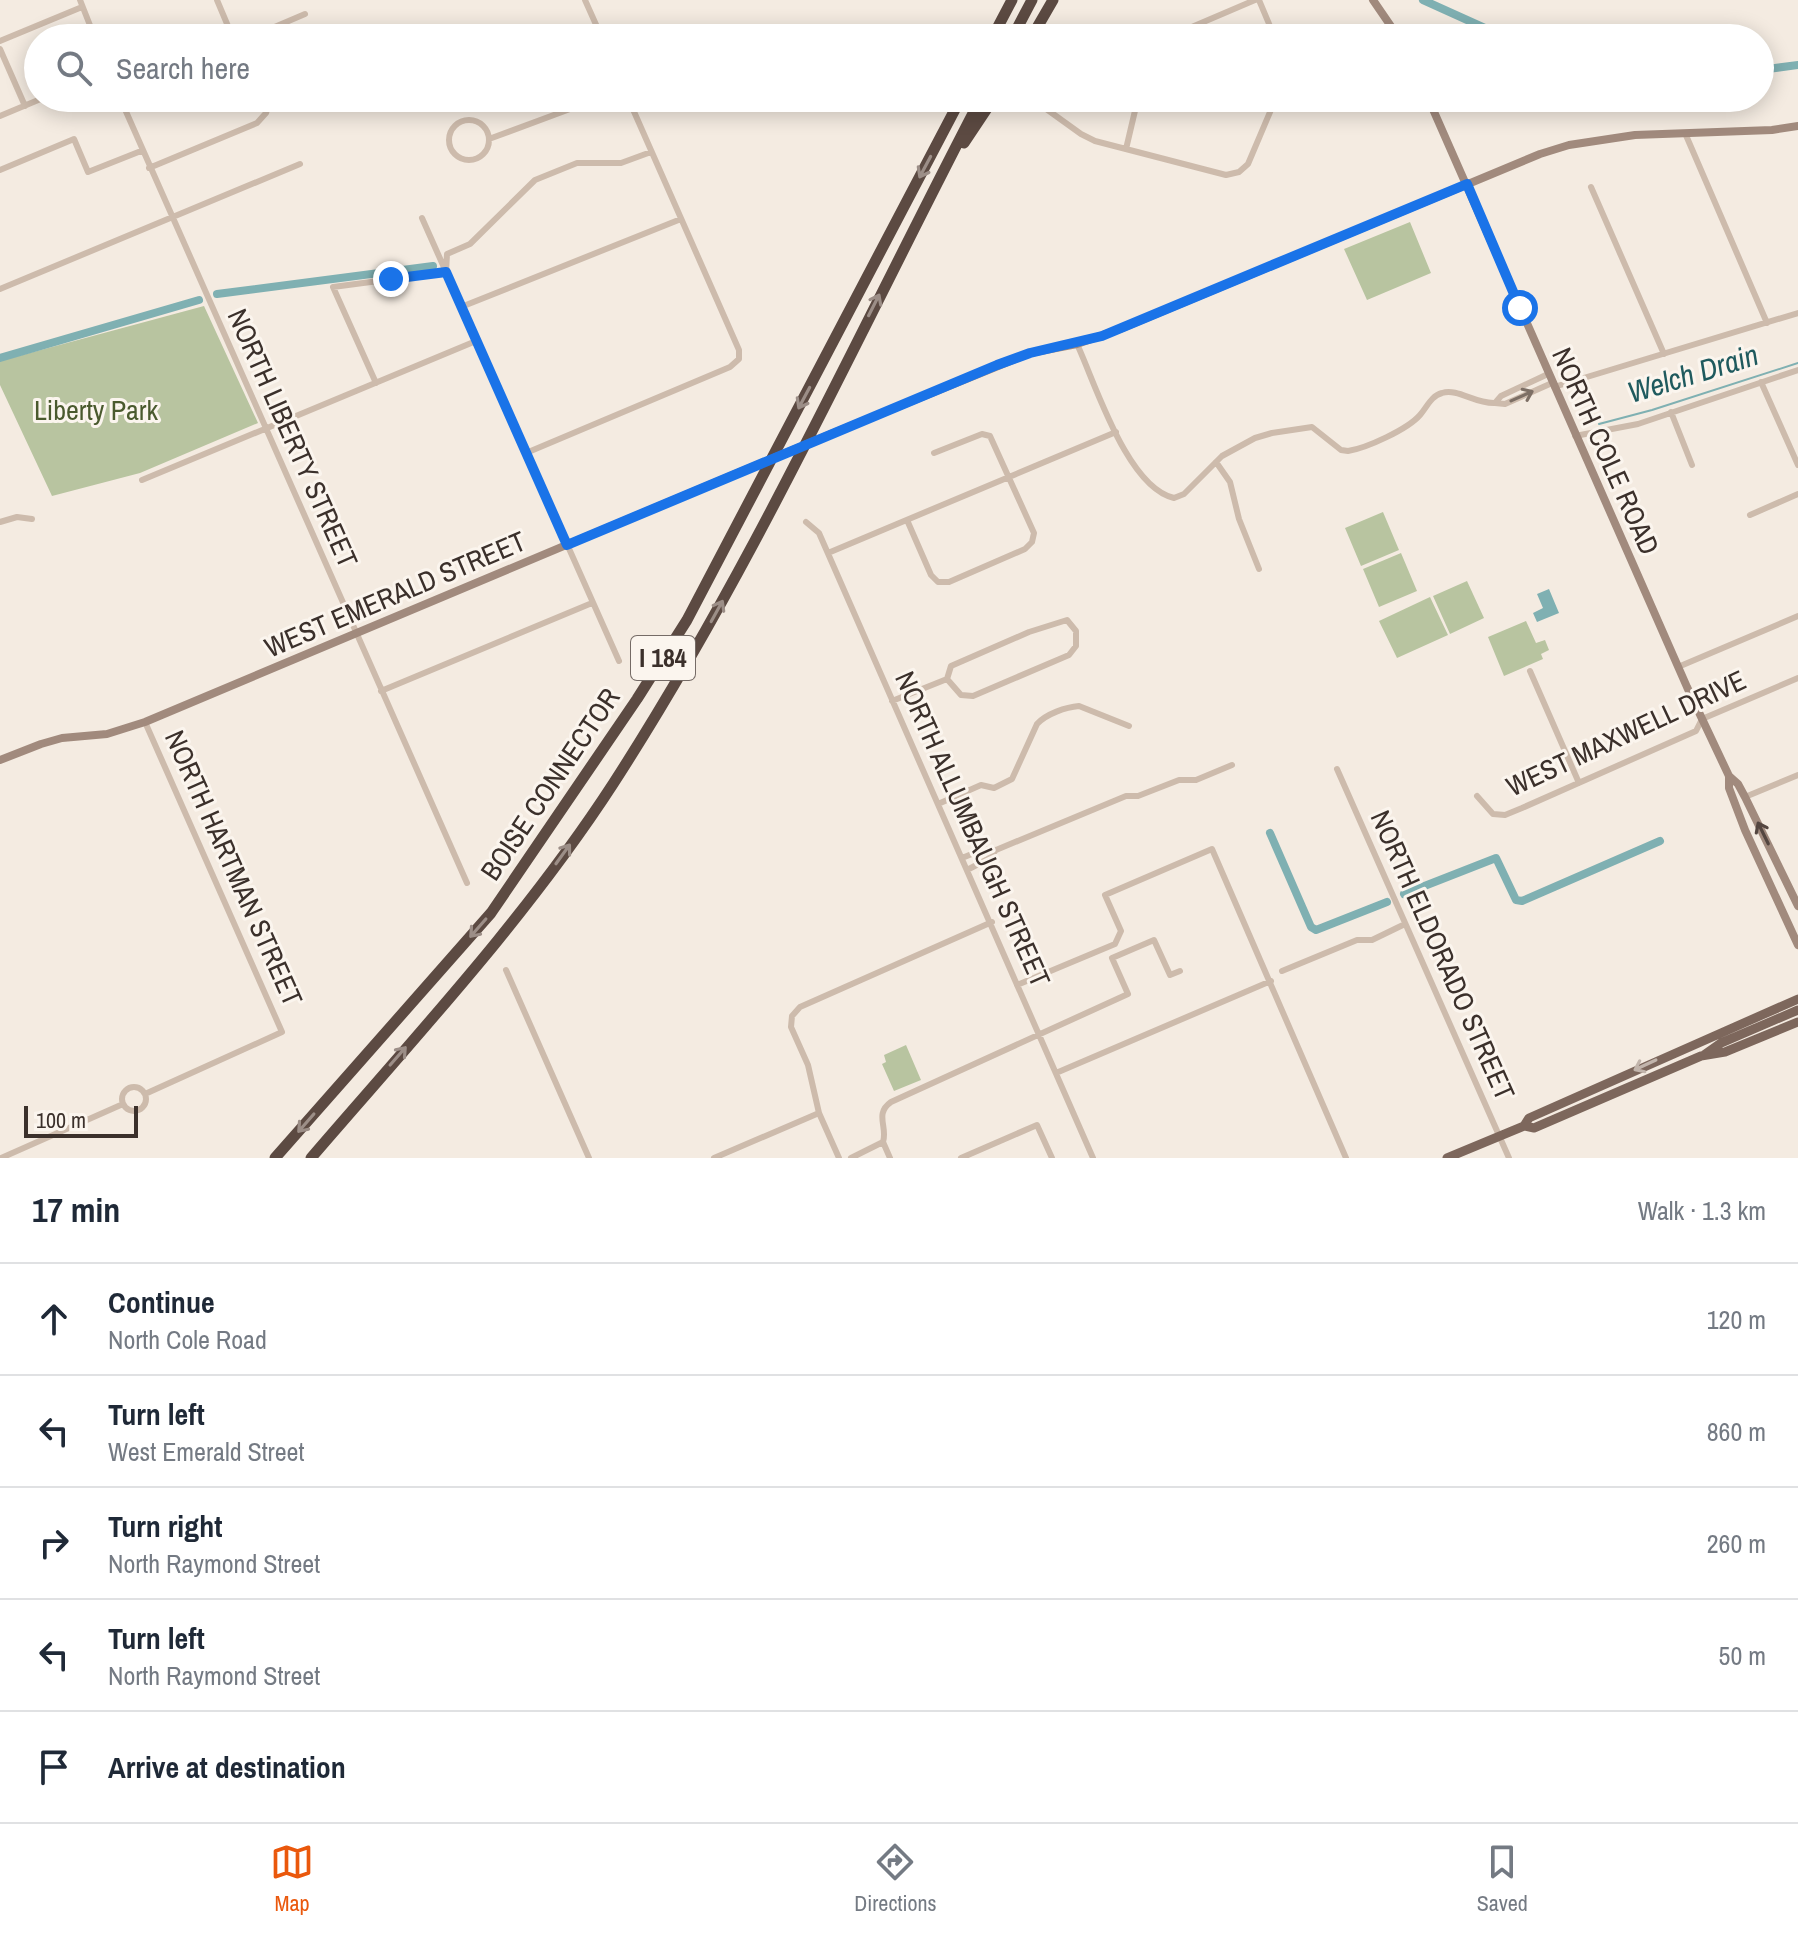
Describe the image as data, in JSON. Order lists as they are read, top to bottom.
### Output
{
  "streets": {
    "highway": ["I 184", "BOISE CONNECTOR"],
    "main road": ["NORTH COLE ROAD", "WEST EMERALD STREET"],
    "street": [
      "NORTH LIBERTY STREET",
      "WEST MAXWELL DRIVE",
      "NORTH ALLUMBAUGH STREET",
      "NORTH HARTMAN STREET",
      "NORTH ELDORADO STREET"
    ]
  },
  "crossings": [
    ["NORTH LIBERTY STREET", "WEST EMERALD STREET"],
    ["NORTH COLE ROAD", "WEST EMERALD STREET"],
    ["NORTH COLE ROAD", "WEST MAXWELL DRIVE"],
    ["WEST EMERALD STREET", "NORTH HARTMAN STREET"]
  ],
  "water": ["Welch Drain"],
  "parks": ["Liberty Park"],
  "scale_bar": "100 m",
  "page": {
    "search": "Search here",
    "scale": "100 m",
    "heading": ["17 min", "Walk · 1.3 km"],
    "list": [
      ["Continue", "North Cole Road", "120 m"],
      ["Turn left", "West Emerald Street", "860 m"],
      ["Turn right", "North Raymond Street", "260 m"],
      ["Turn left", "North Raymond Street", "50 m"],
      "Arrive at destination"
    ],
    "nav": ["Map", "Directions", "Saved"]
  }
}
